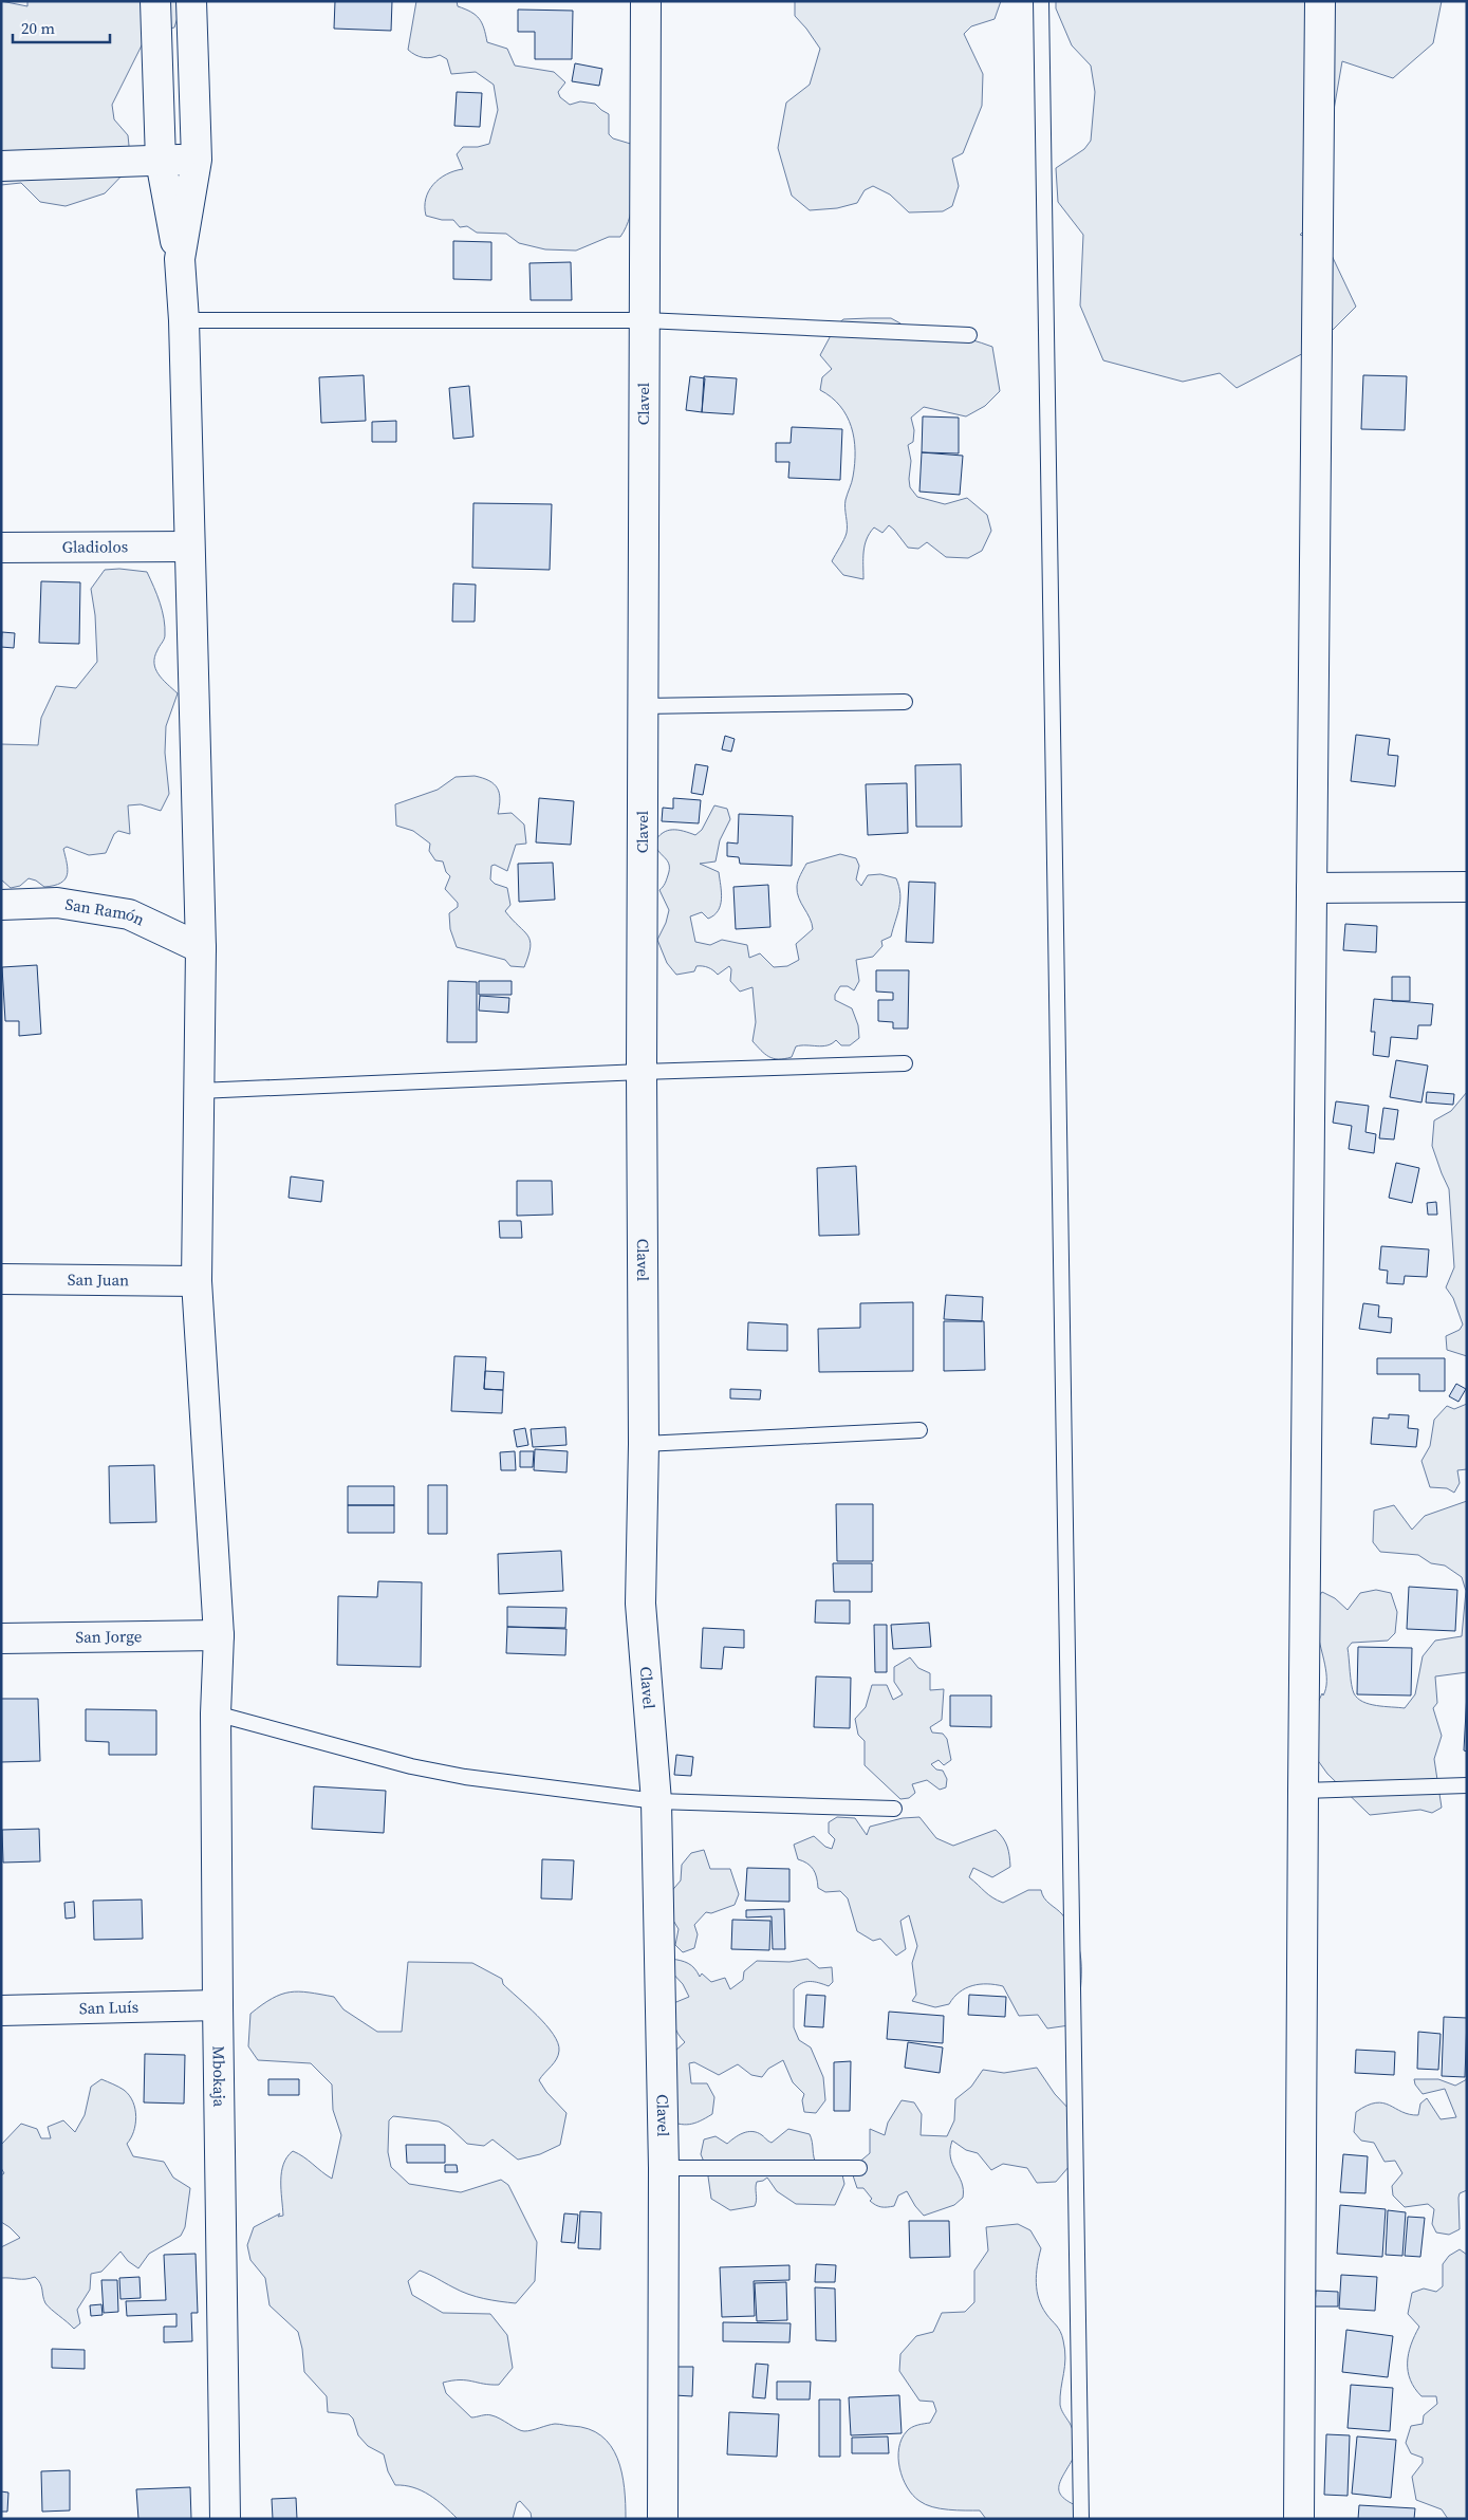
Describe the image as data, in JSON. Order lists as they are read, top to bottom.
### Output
{
  "streets": {
    "street": [
      "Clavel",
      "Gladiolos",
      "San Ramón",
      "San Juan",
      "San Jorge",
      "San Luís",
      "Mbokaja"
    ]
  },
  "crossings": [
    ["Gladiolos", "Mbokaja"],
    ["San Ramón", "Mbokaja"],
    ["San Juan", "Mbokaja"],
    ["San Jorge", "Mbokaja"],
    ["San Luís", "Mbokaja"]
  ],
  "scale_bar": "20 m"
}
